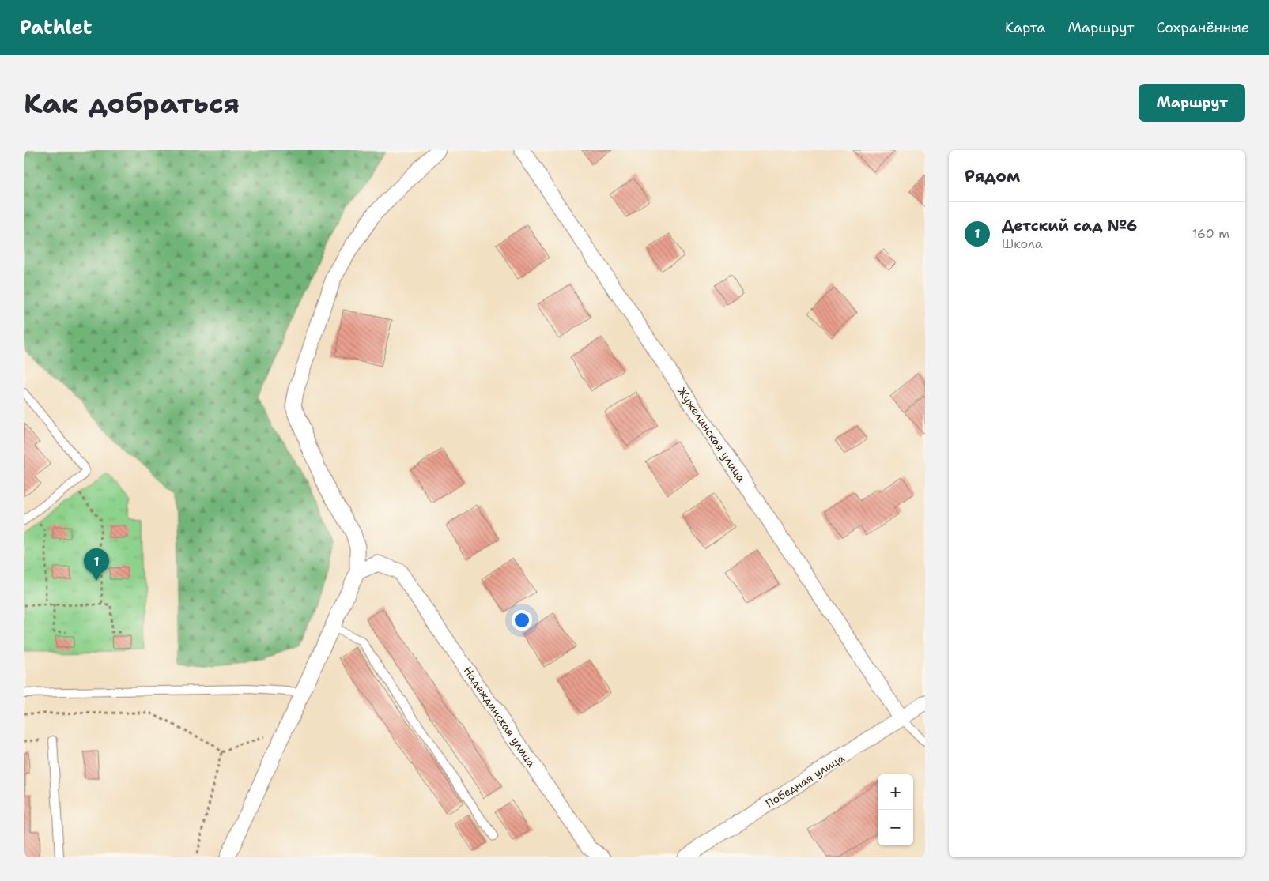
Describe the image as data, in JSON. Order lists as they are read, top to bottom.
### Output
{
  "streets": {
    "street": ["Жужелинская улица", "Надеждинская улица", "Победная улица"]
  },
  "crossings": [
    ["Жужелинская улица", "Победная улица"]
  ],
  "page": {
    "header": "Pathlet",
    "nav": ["Карта", "Маршрут", "Сохранённые"],
    "buttons": "Маршрут",
    "title": "Как добраться",
    "heading": "Рядом",
    "list": [
      {
        "mark": "1",
        "name": "Детский сад №6",
        "note": "Школа",
        "value": "160 m"
      }
    ],
    "pins": "1",
    "map_buttons": ["+", "−"]
  }
}
